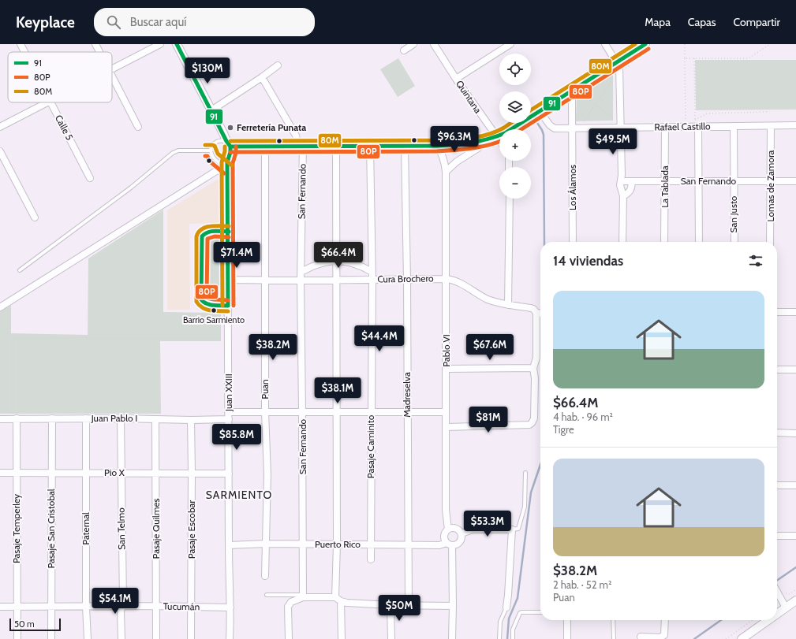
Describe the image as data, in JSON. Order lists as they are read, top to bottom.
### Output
{
  "streets": {
    "street": [
      "Quintana",
      "Rafael Castillo",
      "Calle 5",
      "San Fernando",
      "Lomas de Zamora",
      "La Tablada",
      "Los Álamos",
      "San Justo",
      "Cura Brochero",
      "Pablo VI",
      "Puan",
      "Juan XXIII",
      "Madreselva",
      "Juan Pablo I",
      "Pasaje Caminito",
      "Pio X",
      "Pasaje Temperley",
      "Pasaje San Cristobal",
      "Paternal",
      "San Telmo",
      "Pasaje Quilmes",
      "Pasaje Escobar",
      "Puerto Rico",
      "Tucumán"
    ]
  },
  "crossings": [
    ["Rafael Castillo", "Lomas de Zamora"],
    ["Rafael Castillo", "La Tablada"],
    ["Rafael Castillo", "Los Álamos"],
    ["Rafael Castillo", "San Justo"],
    ["San Fernando", "Lomas de Zamora"],
    ["San Fernando", "La Tablada"],
    ["San Fernando", "San Justo"],
    ["San Fernando", "Cura Brochero"],
    ["San Fernando", "Puerto Rico"],
    ["Cura Brochero", "Pablo VI"],
    ["Cura Brochero", "Puan"],
    ["Cura Brochero", "Juan XXIII"],
    ["Cura Brochero", "Madreselva"],
    ["Cura Brochero", "Pasaje Caminito"],
    ["Pablo VI", "Puerto Rico"],
    ["Puan", "Puerto Rico"],
    ["Juan XXIII", "Juan Pablo I"],
    ["Juan XXIII", "Pio X"],
    ["Juan XXIII", "Puerto Rico"],
    ["Juan XXIII", "Tucumán"],
    ["Madreselva", "Puerto Rico"],
    ["Juan Pablo I", "Pasaje Temperley"],
    ["Juan Pablo I", "Pasaje San Cristobal"],
    ["Juan Pablo I", "Paternal"],
    ["Juan Pablo I", "San Telmo"],
    ["Juan Pablo I", "Pasaje Quilmes"],
    ["Juan Pablo I", "Pasaje Escobar"],
    ["Pasaje Caminito", "Puerto Rico"],
    ["Pio X", "Pasaje Temperley"],
    ["Pio X", "Pasaje San Cristobal"],
    ["Pio X", "Paternal"],
    ["Pio X", "San Telmo"],
    ["Pio X", "Pasaje Quilmes"],
    ["Pio X", "Pasaje Escobar"],
    ["Pasaje Temperley", "Tucumán"],
    ["Pasaje San Cristobal", "Tucumán"],
    ["Paternal", "Tucumán"],
    ["San Telmo", "Tucumán"],
    ["Pasaje Quilmes", "Tucumán"],
    ["Pasaje Escobar", "Tucumán"]
  ],
  "districts": ["SARMIENTO"],
  "places": ["Ferretería Punata", "Barrio Sarmiento"],
  "lines": ["transit line 91", "transit line 80M", "transit line 80P"],
  "legend": ["91", "80P", "80M"],
  "scale_bar": "50 m",
  "page": {
    "header": "Keyplace",
    "search": "Buscar aquí",
    "nav": ["Mapa", "Capas", "Compartir"],
    "map_buttons": ["+", "−"],
    "price": [
      "$130M",
      "$96.3M",
      "$49.5M",
      "$71.4M",
      "$66.4M",
      "$44.4M",
      "$38.2M",
      "$67.6M",
      "$38.1M",
      "$81M",
      "$85.8M",
      "$53.3M",
      "$54.1M",
      "$50M"
    ],
    "heading": "14 viviendas",
    "list": [
      {
        "name": "$66.4M",
        "note": "4 hab. · 96 m² · Tigre"
      },
      {
        "name": "$38.2M",
        "note": "2 hab. · 52 m² · Puan"
      }
    ],
    "scale": "50 m"
  }
}
